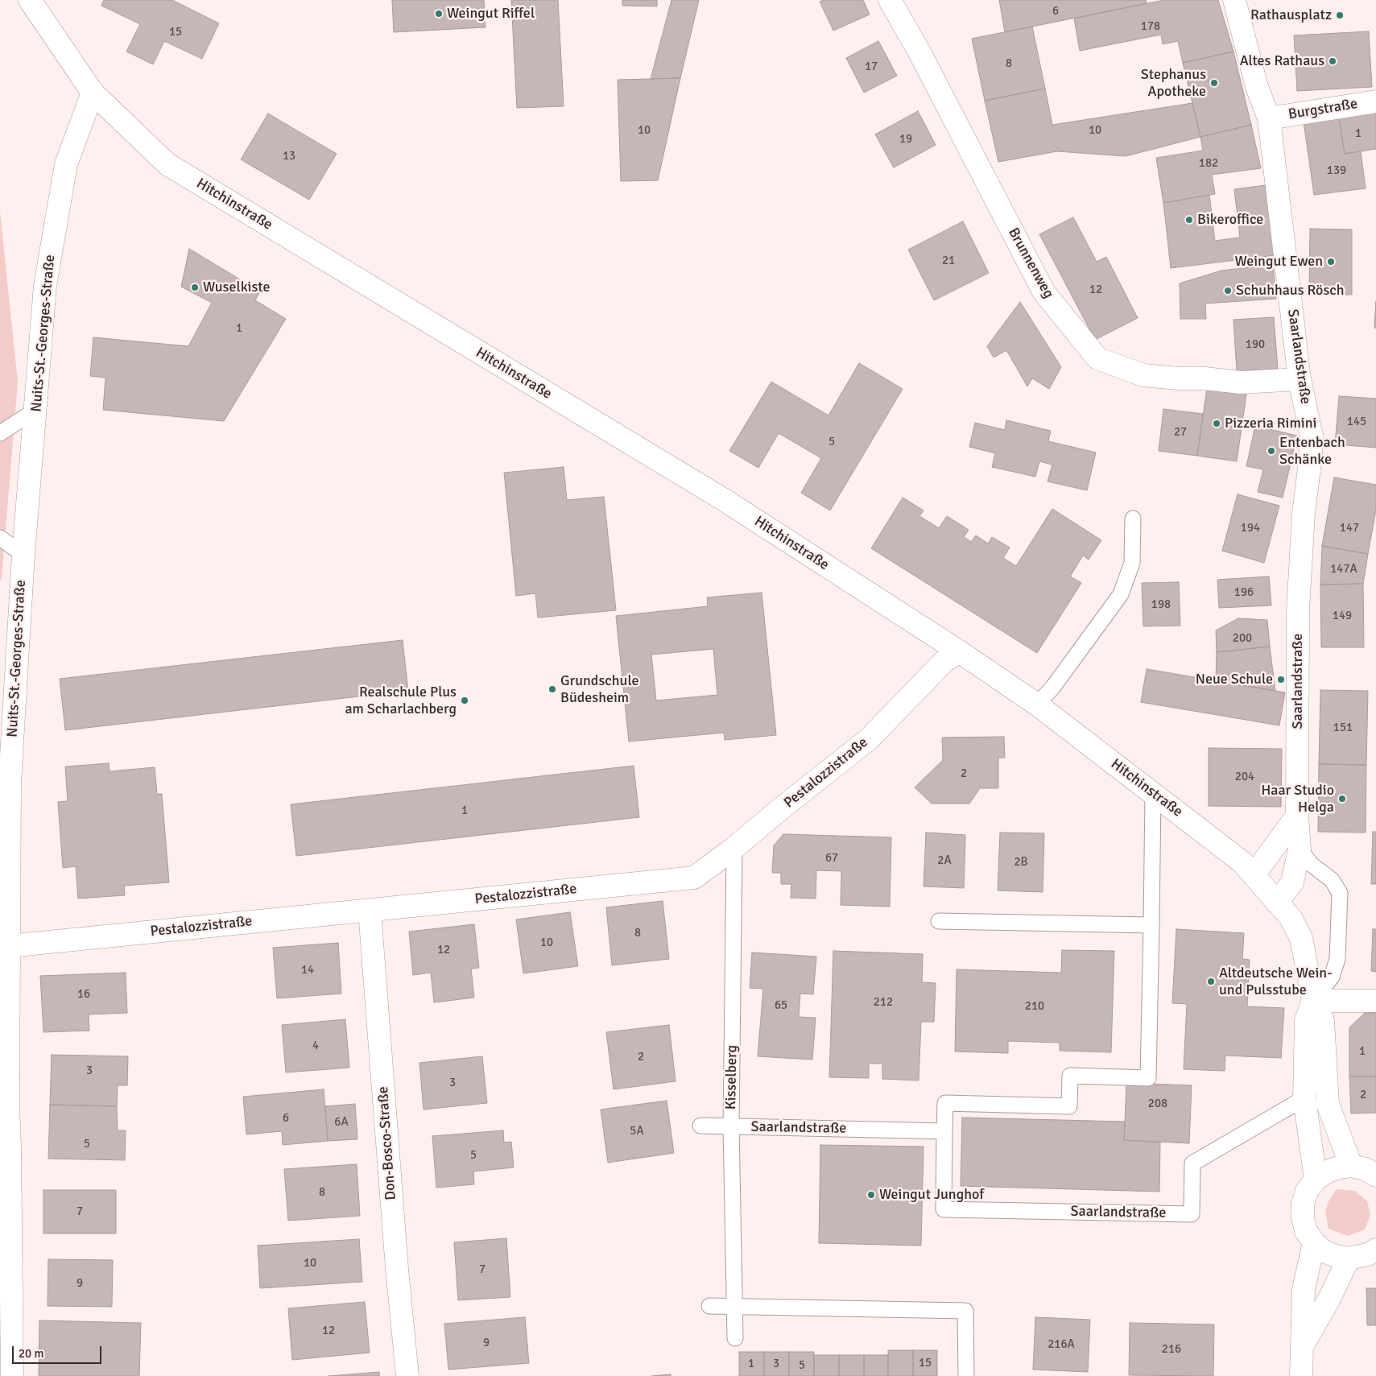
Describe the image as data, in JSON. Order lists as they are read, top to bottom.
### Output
{
  "streets": {
    "street": [
      "Burgstraße",
      "Hitchinstraße",
      "Brunnenweg",
      "Nuits-St.-Georges-Straße",
      "Saarlandstraße",
      "Pestalozzistraße",
      "Don-Bosco-Straße"
    ],
    "lane": ["Kisselberg"]
  },
  "crossings": [
    ["Burgstraße", "Saarlandstraße"],
    ["Hitchinstraße", "Nuits-St.-Georges-Straße"],
    ["Hitchinstraße", "Pestalozzistraße"],
    ["Brunnenweg", "Saarlandstraße"],
    ["Nuits-St.-Georges-Straße", "Pestalozzistraße"],
    ["Saarlandstraße", "Kisselberg"],
    ["Pestalozzistraße", "Kisselberg"],
    ["Pestalozzistraße", "Don-Bosco-Straße"]
  ],
  "places": [
    "Weingut Riffel",
    "Rathausplatz",
    "Altes Rathaus",
    "Stephanus Apotheke",
    "Bikeroffice",
    "Weingut Ewen",
    "Wuselkiste",
    "Schuhhaus Rösch",
    "Pizzeria Rimini",
    "Entenbach Schänke",
    "Neue Schule",
    "Grundschule Büdesheim",
    "Realschule Plus am Scharlachberg",
    "Haar Studio Helga",
    "Altdeutsche Wein- und Pulsstube",
    "Weingut Junghof"
  ],
  "house_numbers": [
    "6",
    "178",
    "15",
    "8",
    "17",
    "10",
    "10",
    "1",
    "19",
    "13",
    "182",
    "139",
    "21",
    "12",
    "1",
    "190",
    "145",
    "27",
    "5",
    "194",
    "147",
    "147A",
    "196",
    "198",
    "149",
    "200",
    "151",
    "2",
    "204",
    "1",
    "67",
    "2A",
    "2B",
    "8",
    "10",
    "12",
    "14",
    "16",
    "212",
    "65",
    "210",
    "4",
    "1",
    "2",
    "3",
    "3",
    "2",
    "208",
    "6",
    "6A",
    "5A",
    "5",
    "5",
    "8",
    "7",
    "10",
    "7",
    "9",
    "12",
    "9",
    "216A",
    "216",
    "15",
    "1",
    "3",
    "5"
  ],
  "scale_bar": "20 m"
}
